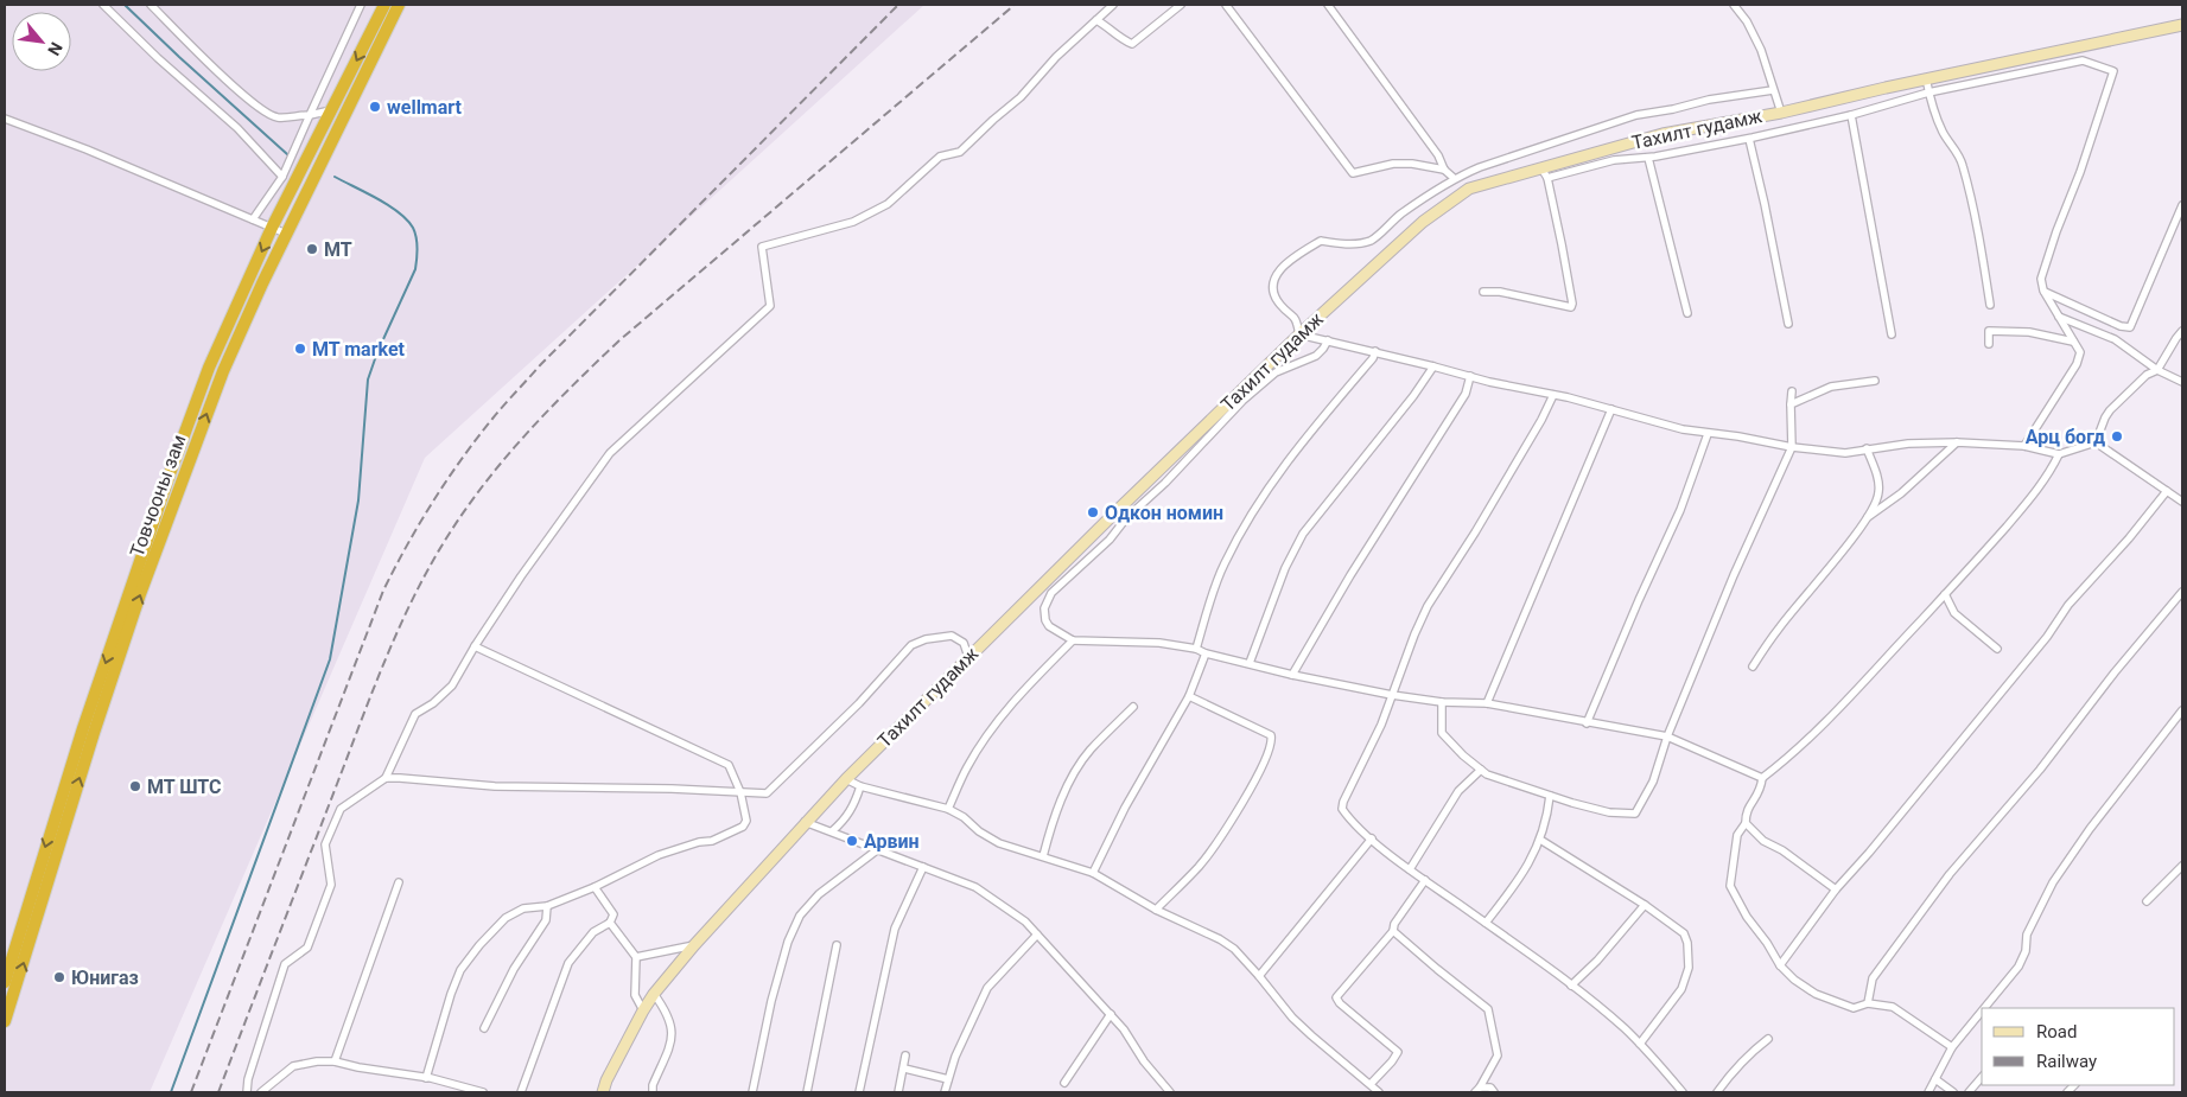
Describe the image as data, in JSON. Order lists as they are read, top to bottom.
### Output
{
  "streets": {
    "highway": ["Товчооны зам"],
    "main road": ["Тахилт гудамж"]
  },
  "places": [
    "wellmart",
    "МТ",
    "MT market",
    "Арц богд",
    "Одкон номин",
    "MT ШТС",
    "Арвин",
    "Юнигаз"
  ],
  "legend": ["Road", "Railway"],
  "north": "bottom right"
}
